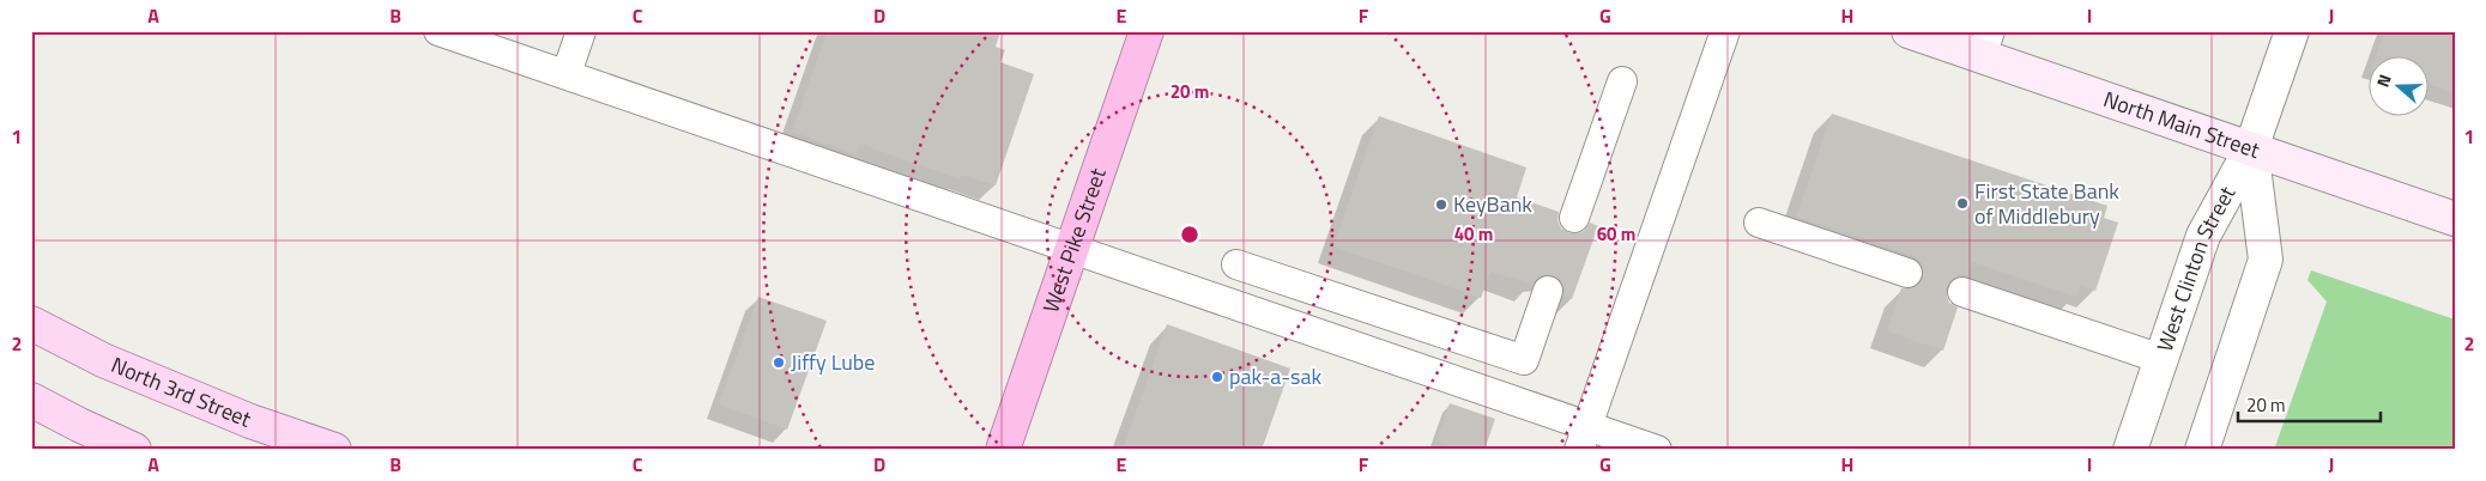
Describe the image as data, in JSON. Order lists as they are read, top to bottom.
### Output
{
  "streets": {
    "highway": ["West Pike Street"],
    "main road": ["North 3rd Street"],
    "street": ["North Main Street", "West Clinton Street"]
  },
  "crossings": [
    ["North Main Street", "West Clinton Street"]
  ],
  "places": [
    "First State Bank of Middlebury",
    "KeyBank",
    "Jiffy Lube",
    "pak-a-sak"
  ],
  "scale_bar": "20 m",
  "north": "left",
  "grid": {
    "columns": [
      "A",
      "B",
      "C",
      "D",
      "E",
      "F",
      "G",
      "H",
      "I",
      "J"
    ],
    "rows": ["1", "2"]
  },
  "rings": ["20 m", "40 m", "60 m"]
}
